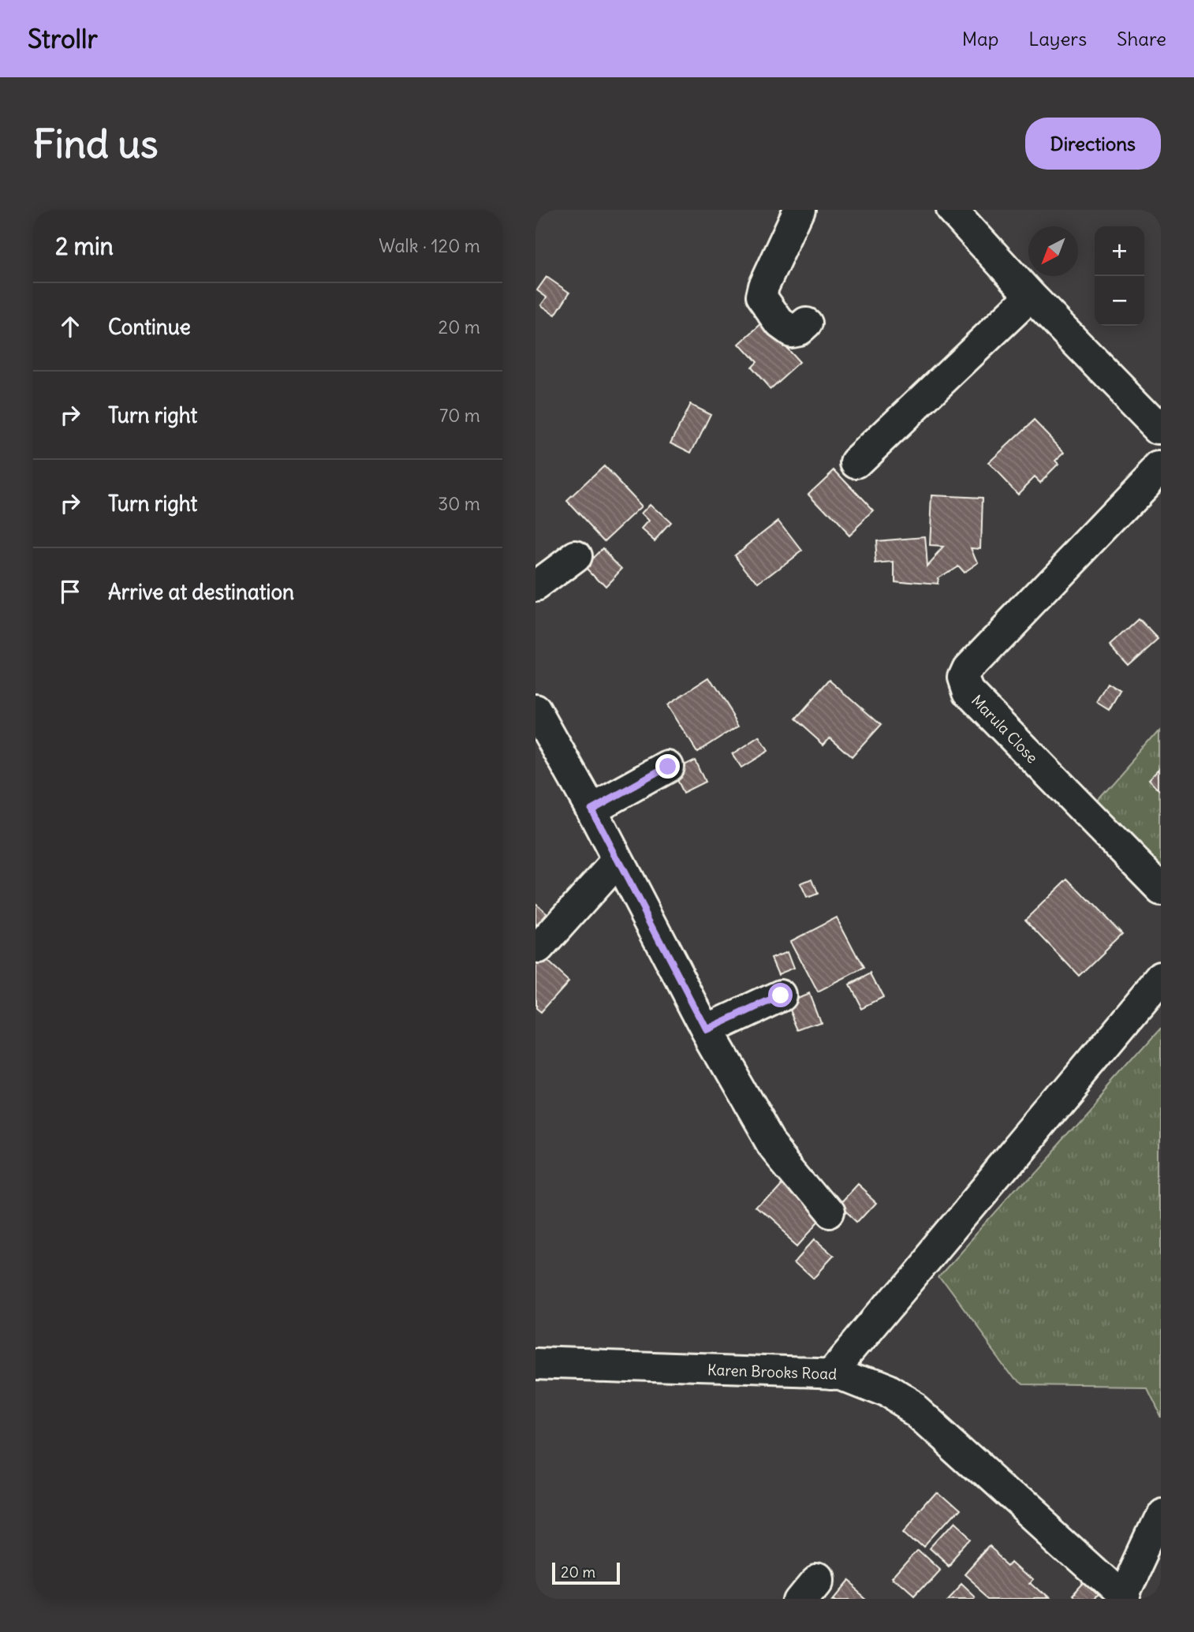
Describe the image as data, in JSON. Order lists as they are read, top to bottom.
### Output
{
  "streets": {
    "street": ["Marula Close", "Karen Brooks Road"]
  },
  "scale_bar": "20 m",
  "north": "bottom left",
  "page": {
    "header": "Strollr",
    "nav": ["Map", "Layers", "Share"],
    "buttons": "Directions",
    "title": "Find us",
    "heading": ["2 min", "Walk · 120 m"],
    "map_buttons": ["+", "−"],
    "list": [
      ["Continue", "20 m"],
      ["Turn right", "70 m"],
      ["Turn right", "30 m"],
      "Arrive at destination"
    ],
    "scale": "20 m"
  }
}
